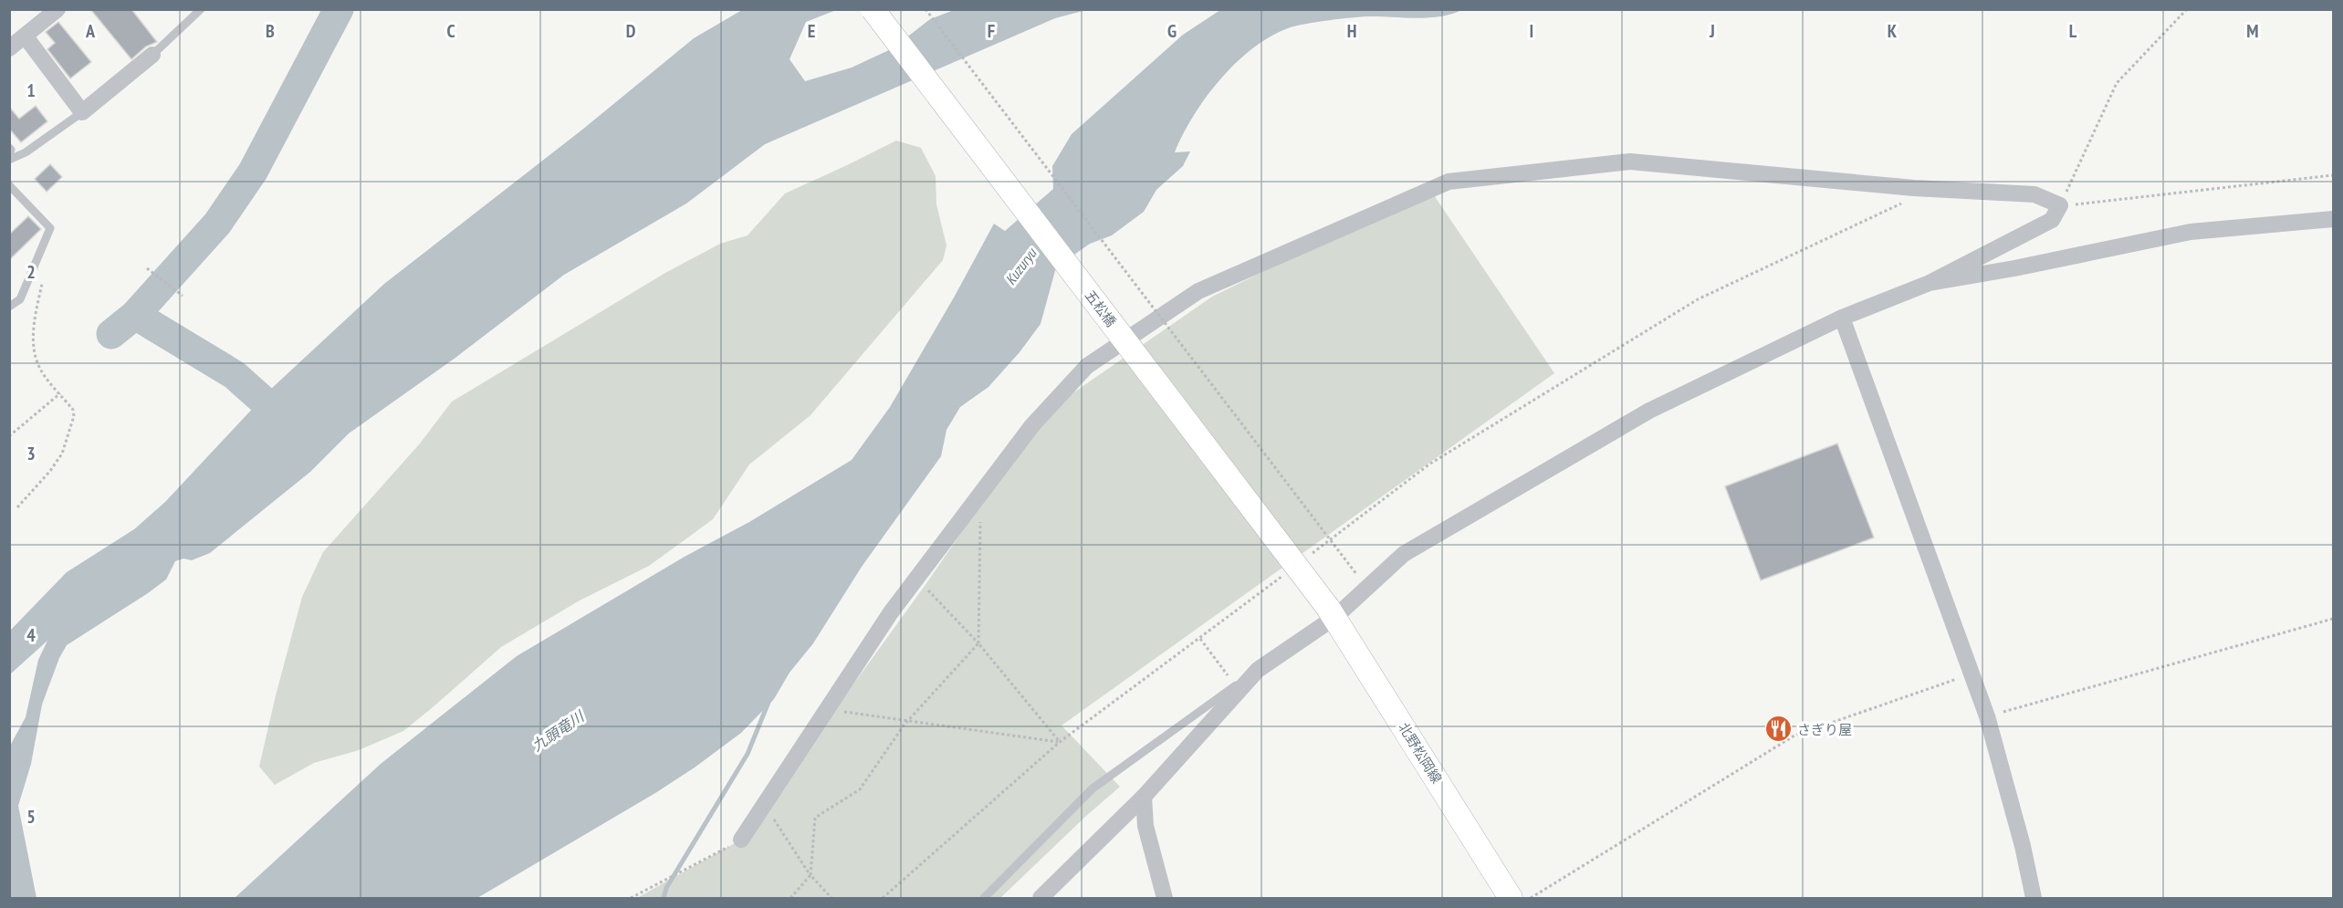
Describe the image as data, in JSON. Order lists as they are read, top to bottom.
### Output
{
  "streets": {
    "main road": ["五松橋", "北野松岡線"]
  },
  "crossings": [
    ["五松橋", "北野松岡線"]
  ],
  "water": ["Kuzuryu", "九頭竜川"],
  "places": {
    "restaurant": ["さぎり屋"]
  },
  "grid": {
    "columns": [
      "A",
      "B",
      "C",
      "D",
      "E",
      "F",
      "G",
      "H",
      "I",
      "J",
      "K",
      "L",
      "M"
    ],
    "rows": [
      "1",
      "2",
      "3",
      "4",
      "5"
    ]
  }
}
